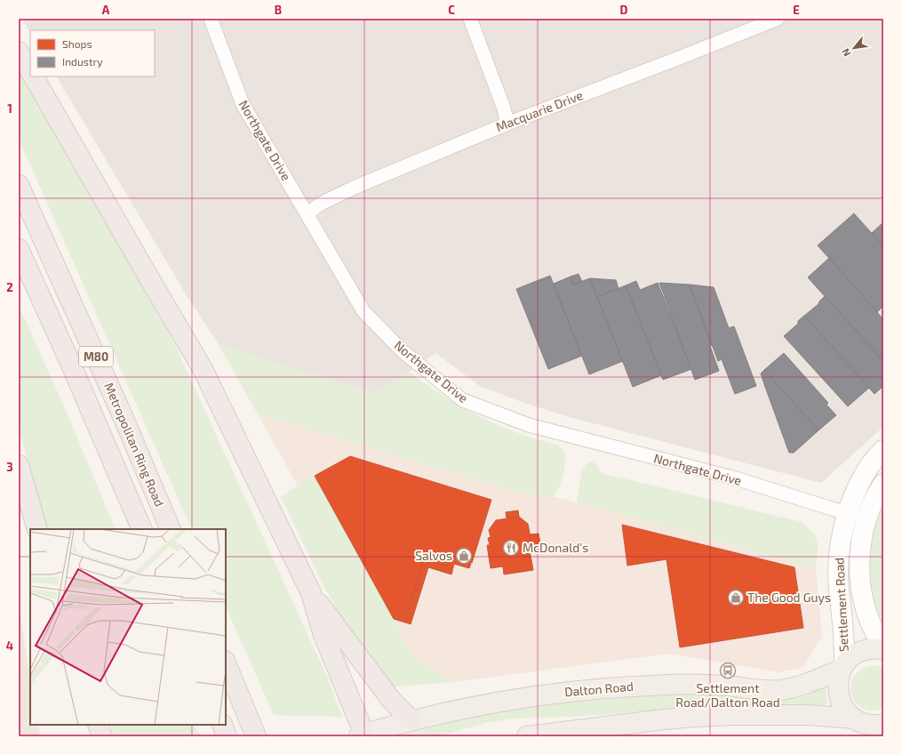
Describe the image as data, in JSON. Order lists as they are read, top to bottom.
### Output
{
  "streets": {
    "highway": ["M80", "Metropolitan Ring Road"],
    "main road": ["Settlement Road", "Dalton Road"],
    "street": ["Macquarie Drive", "Northgate Drive"]
  },
  "crossings": [
    ["Macquarie Drive", "Northgate Drive"],
    ["Northgate Drive", "Settlement Road"],
    ["Settlement Road", "Dalton Road"]
  ],
  "places": {
    "restaurant": ["McDonald's"],
    "shop": ["Salvos", "The Good Guys"],
    "bus stop": ["Settlement Road/Dalton Road"]
  },
  "legend": ["Shops", "Industry"],
  "north": "bottom left",
  "grid": {
    "columns": [
      "A",
      "B",
      "C",
      "D",
      "E"
    ],
    "rows": [
      "1",
      "2",
      "3",
      "4"
    ]
  }
}
